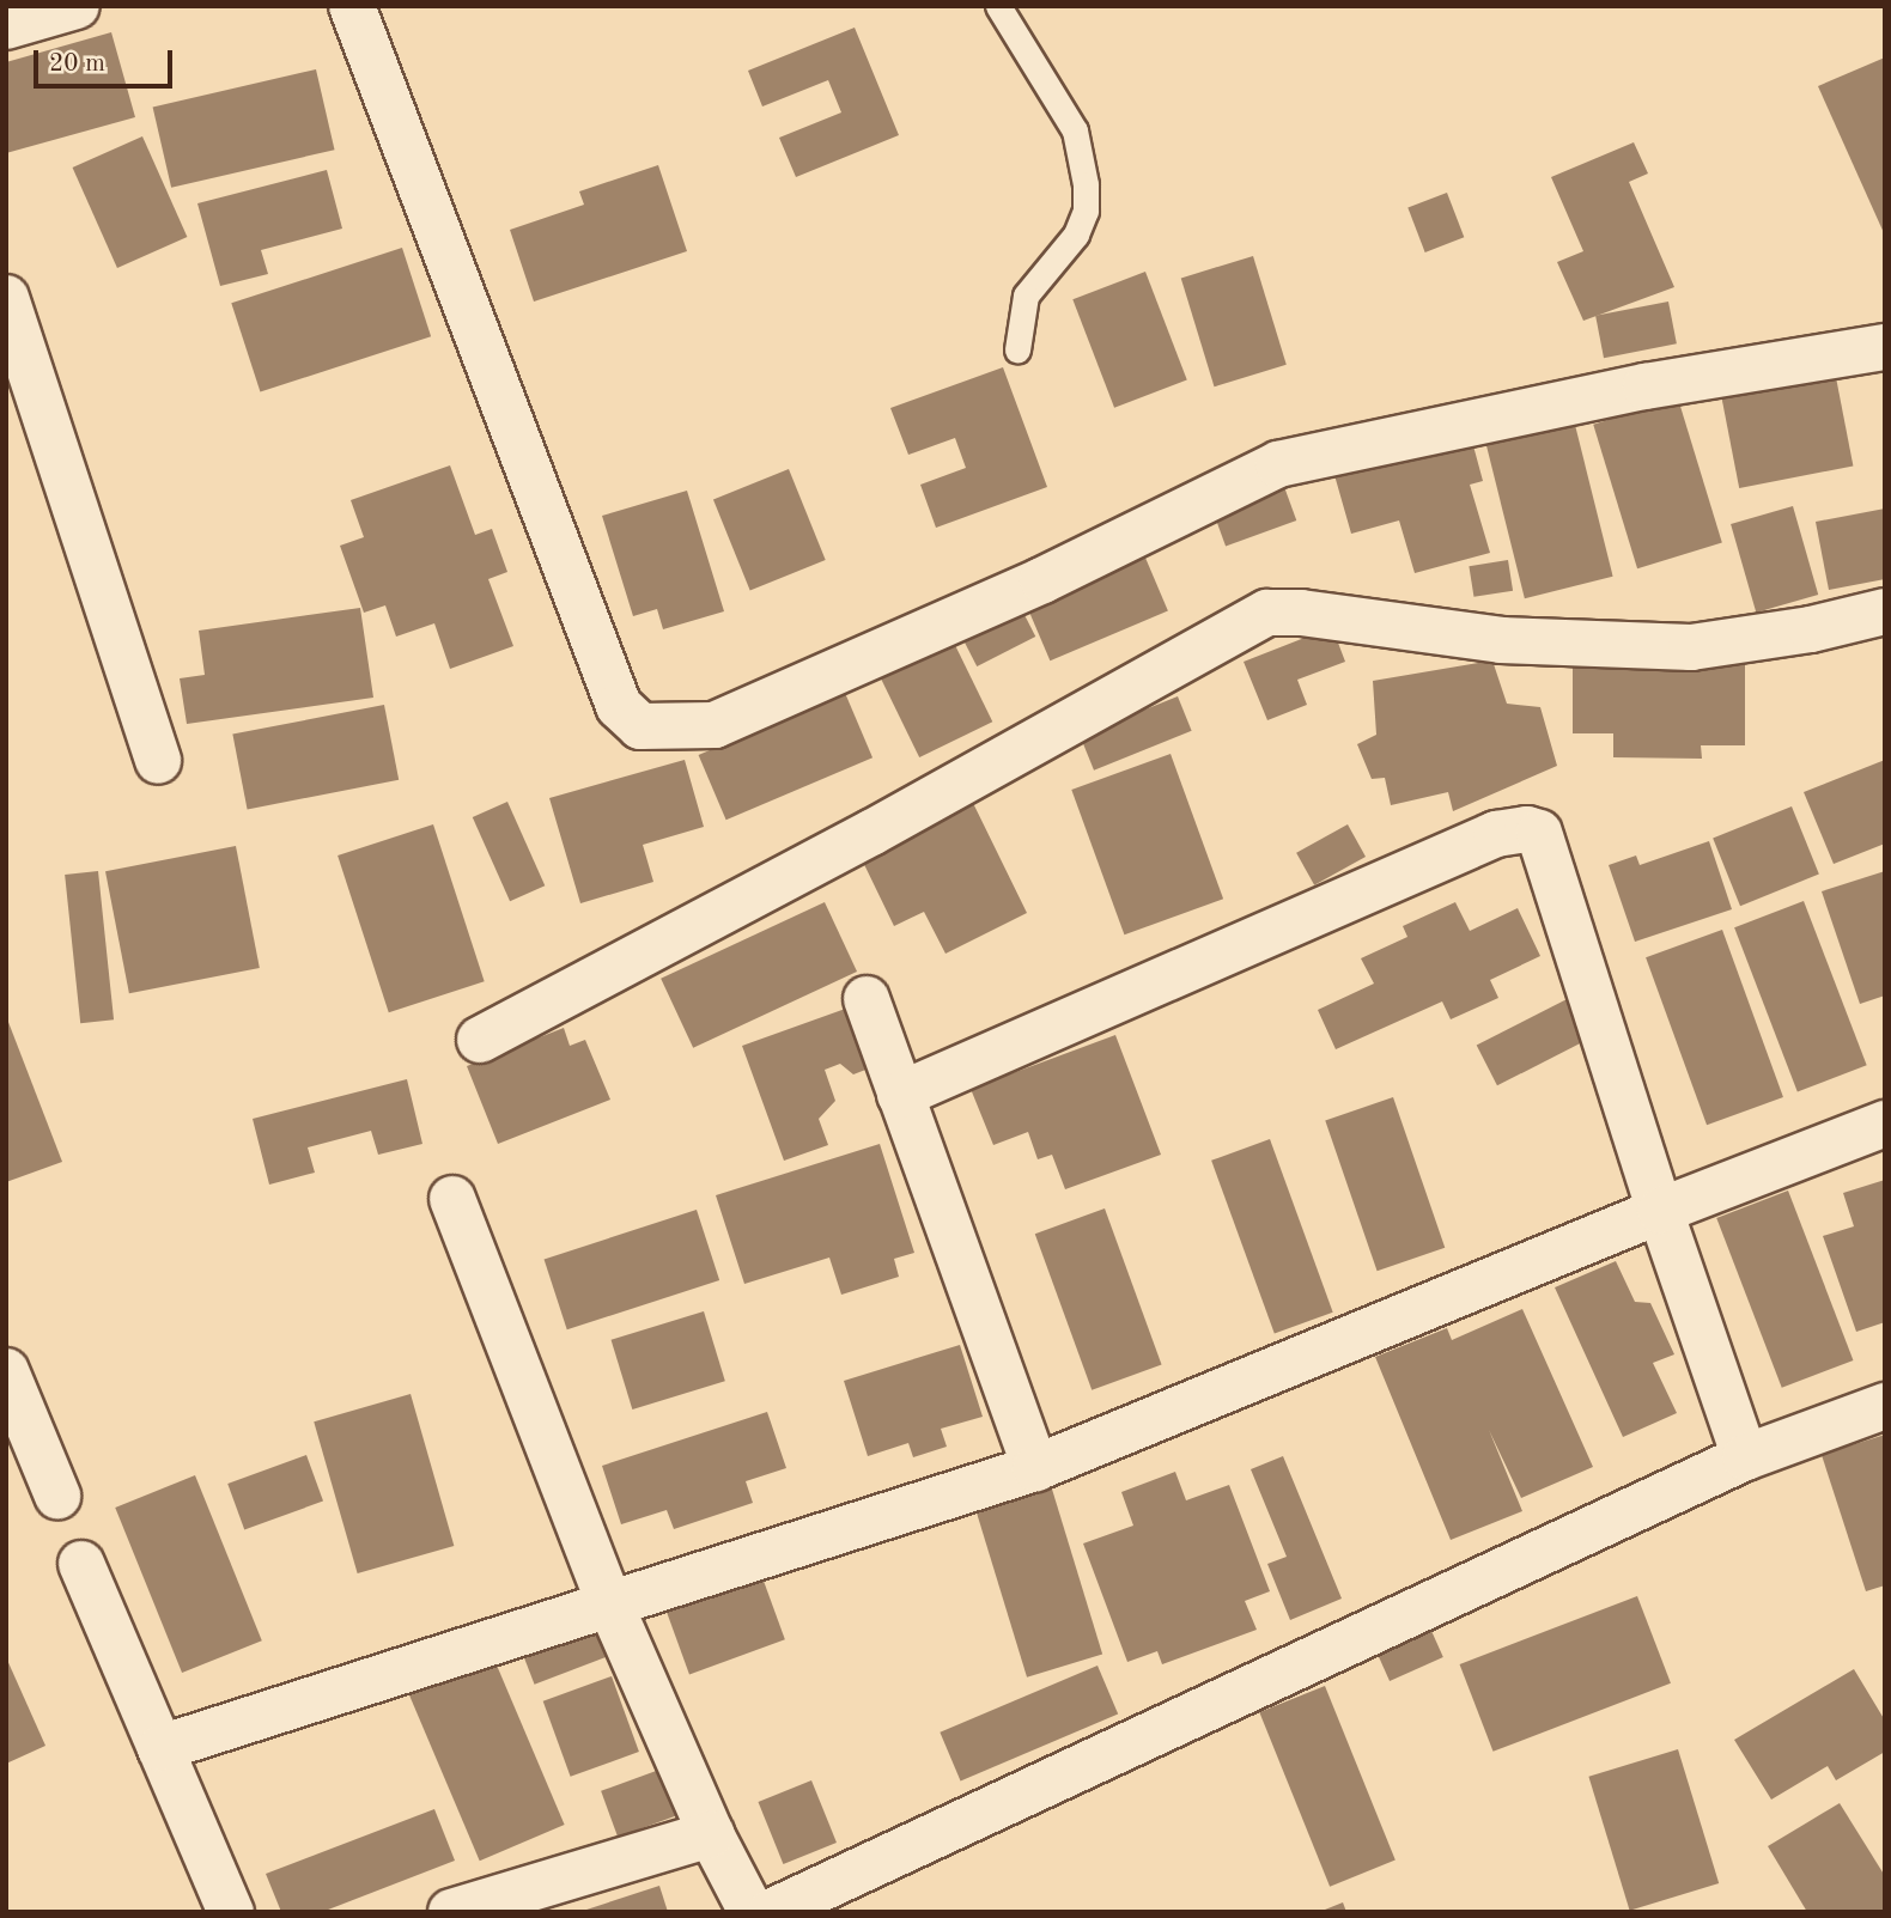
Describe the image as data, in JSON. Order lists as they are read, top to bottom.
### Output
{
  "scale_bar": "20 m"
}
